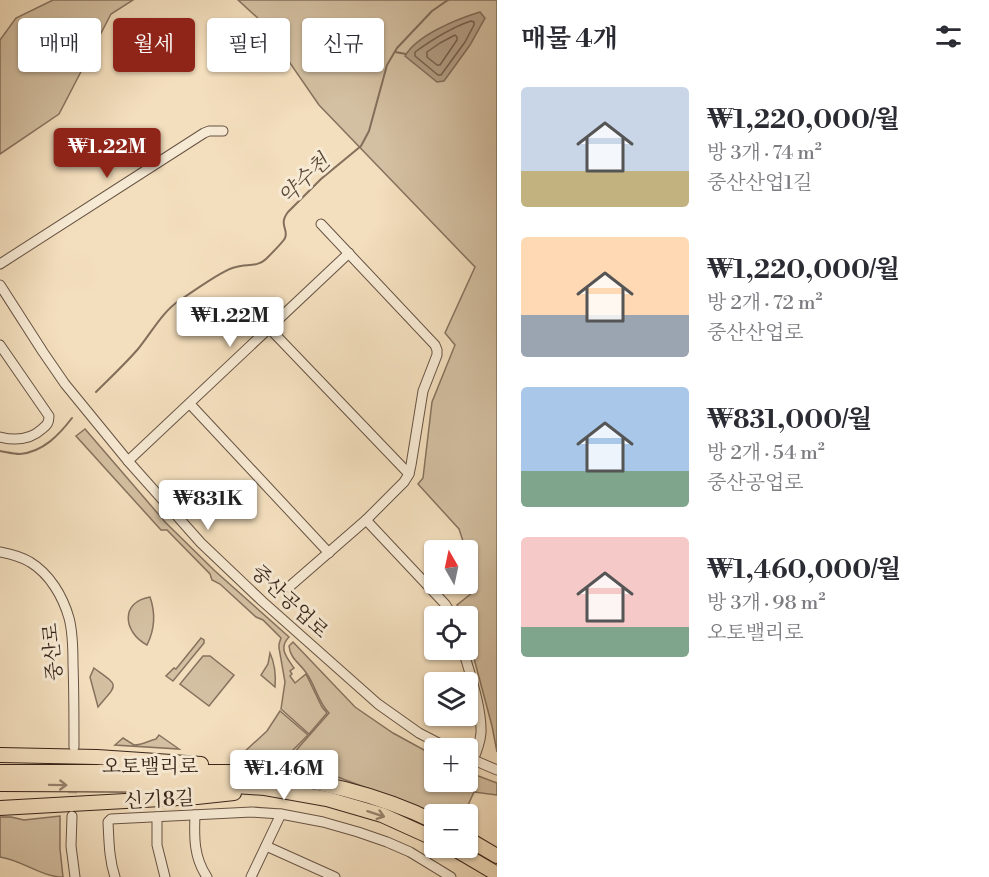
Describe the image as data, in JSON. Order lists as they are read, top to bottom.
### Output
{
  "streets": {
    "highway": ["오토밸리로"],
    "street": ["중산공업로", "중산로", "신기8길"]
  },
  "water": ["약수천"],
  "north": "top",
  "page": {
    "heading": "매물 4개",
    "chip": [
      "매매",
      "월세",
      "필터",
      "신규"
    ],
    "list": [
      {
        "name": "₩1,220,000/월",
        "note": "방 3개 · 74 m² · 중산산업1길"
      },
      {
        "name": "₩1,220,000/월",
        "note": "방 2개 · 72 m² · 중산산업로"
      },
      {
        "name": "₩831,000/월",
        "note": "방 2개 · 54 m² · 중산공업로"
      },
      {
        "name": "₩1,460,000/월",
        "note": "방 3개 · 98 m² · 오토밸리로"
      }
    ],
    "price": [
      "₩1.22M",
      "₩1.22M",
      "₩831K",
      "₩1.46M"
    ],
    "map_buttons": ["+", "−"]
  }
}
